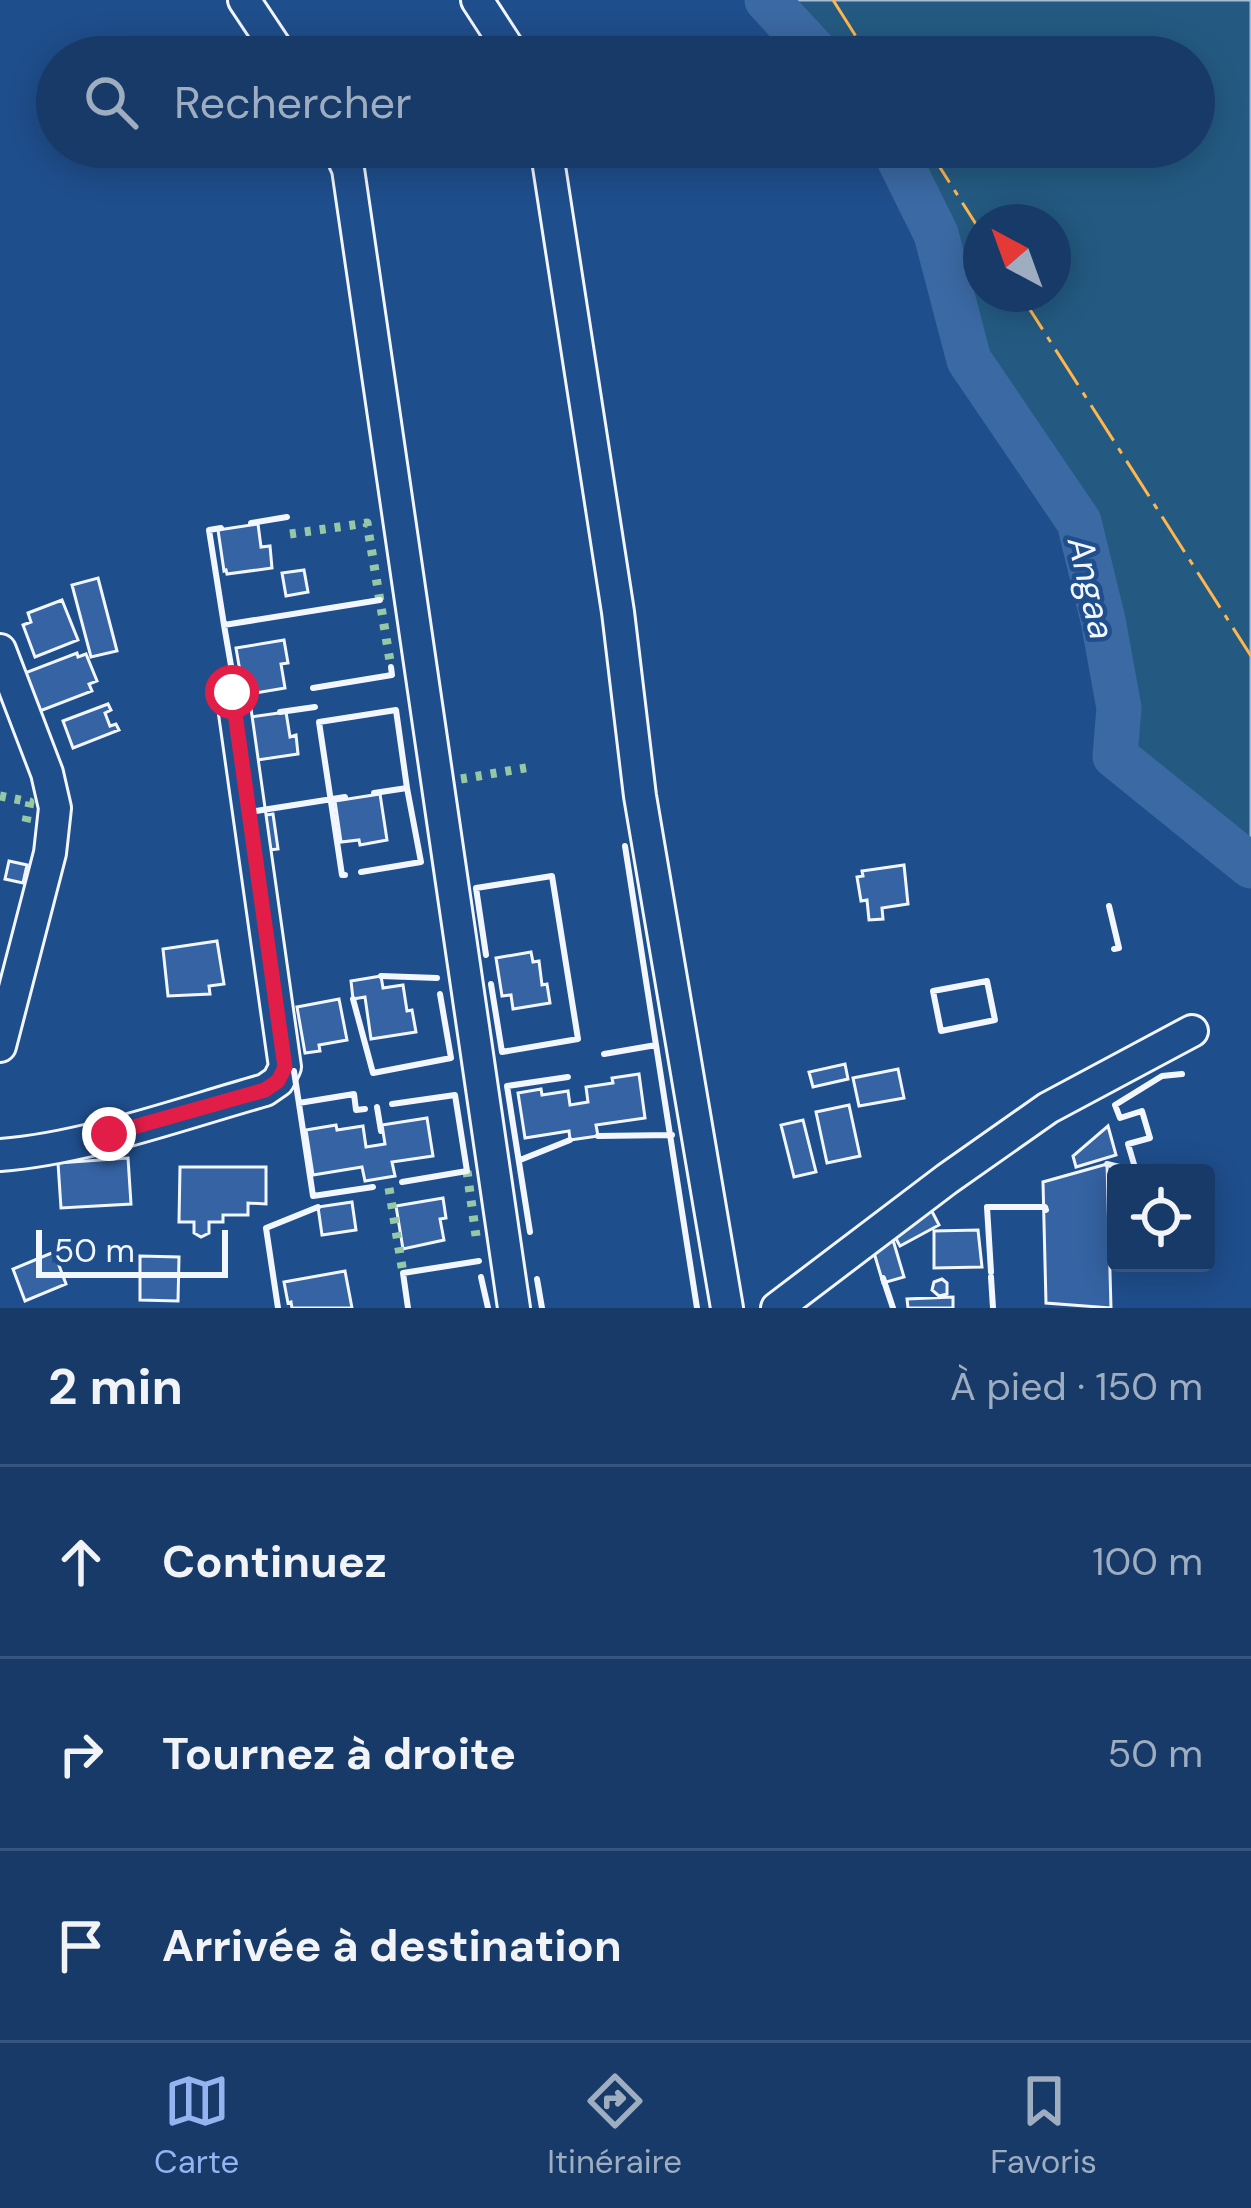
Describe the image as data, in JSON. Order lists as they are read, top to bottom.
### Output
{
  "water": ["Angaa"],
  "scale_bar": "50 m",
  "north": "top left",
  "page": {
    "search": "Rechercher",
    "scale": "50 m",
    "heading": ["2 min", "À pied · 150 m"],
    "list": [
      ["Continuez", "100 m"],
      ["Tournez à droite", "50 m"],
      "Arrivée à destination"
    ],
    "nav": ["Carte", "Itinéraire", "Favoris"]
  }
}
